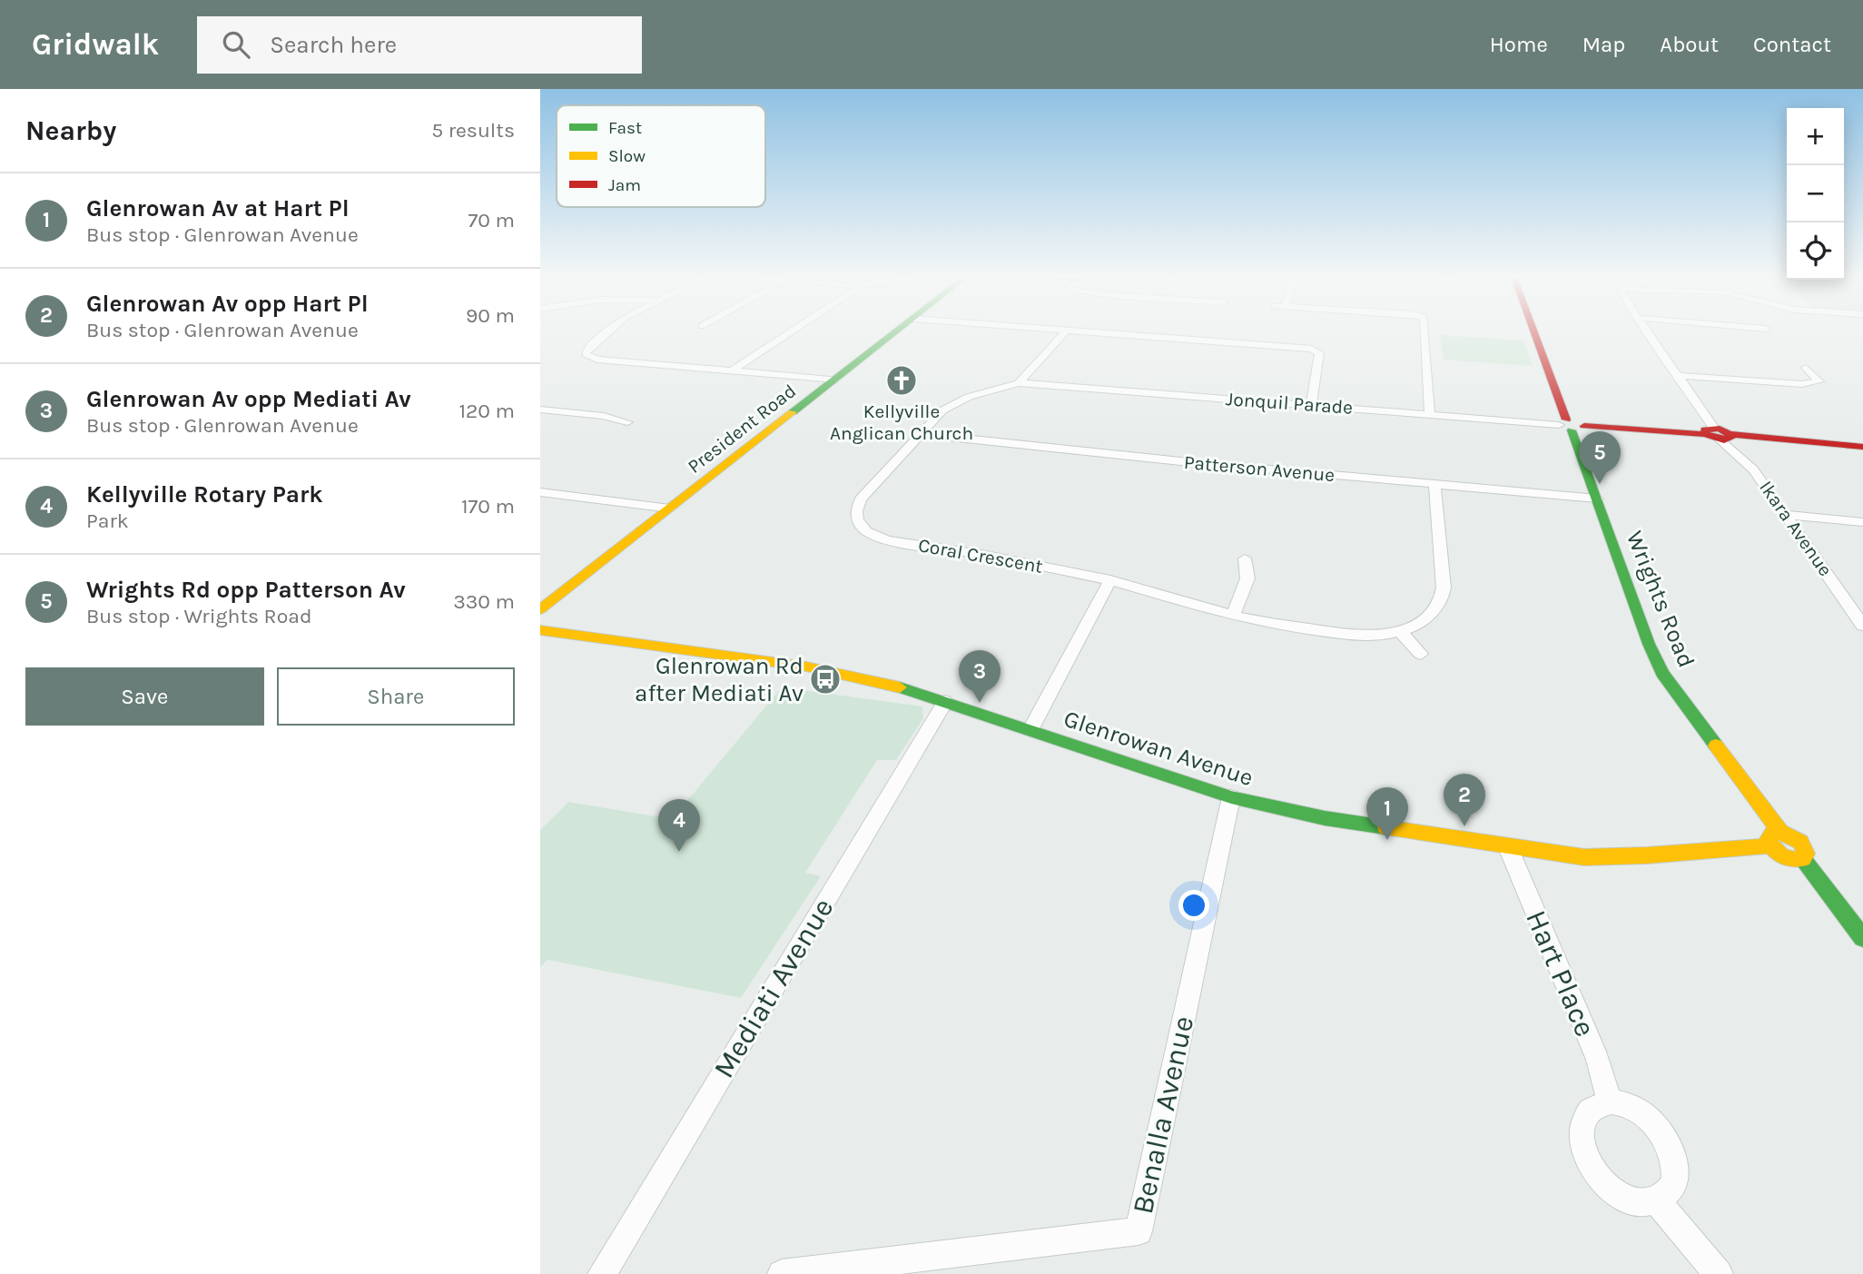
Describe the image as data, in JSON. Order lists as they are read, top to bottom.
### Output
{
  "streets": {
    "street": [
      "Jonquil Parade",
      "President Road",
      "Patterson Avenue",
      "Ikara Avenue",
      "Coral Crescent",
      "Wrights Road",
      "Glenrowan Avenue",
      "Hart Place",
      "Mediati Avenue",
      "Benalla Avenue"
    ]
  },
  "crossings": [
    ["Jonquil Parade", "Coral Crescent"],
    ["Jonquil Parade", "Wrights Road"],
    ["Patterson Avenue", "Coral Crescent"],
    ["Patterson Avenue", "Wrights Road"],
    ["Glenrowan Avenue", "Hart Place"],
    ["Glenrowan Avenue", "Mediati Avenue"],
    ["Glenrowan Avenue", "Benalla Avenue"]
  ],
  "places": {
    "church": ["Kellyville Anglican Church"],
    "bus stop": ["Glenrowan Rd after Mediati Av"]
  },
  "legend": ["Fast", "Slow", "Jam"],
  "page": {
    "header": "Gridwalk",
    "search": "Search here",
    "nav": [
      "Home",
      "Map",
      "About",
      "Contact"
    ],
    "heading": ["Nearby", "5 results"],
    "map_buttons": ["+", "−"],
    "list": [
      {
        "mark": "1",
        "name": "Glenrowan Av at Hart Pl",
        "note": "Bus stop · Glenrowan Avenue",
        "value": "70 m"
      },
      {
        "mark": "2",
        "name": "Glenrowan Av opp Hart Pl",
        "note": "Bus stop · Glenrowan Avenue",
        "value": "90 m"
      },
      {
        "mark": "3",
        "name": "Glenrowan Av opp Mediati Av",
        "note": "Bus stop · Glenrowan Avenue",
        "value": "120 m"
      },
      {
        "mark": "4",
        "name": "Kellyville Rotary Park",
        "note": "Park",
        "value": "170 m"
      },
      {
        "mark": "5",
        "name": "Wrights Rd opp Patterson Av",
        "note": "Bus stop · Wrights Road",
        "value": "330 m"
      }
    ],
    "pins": [
      "5",
      "3",
      "2",
      "1",
      "4"
    ],
    "buttons": ["Save", "Share"]
  }
}
